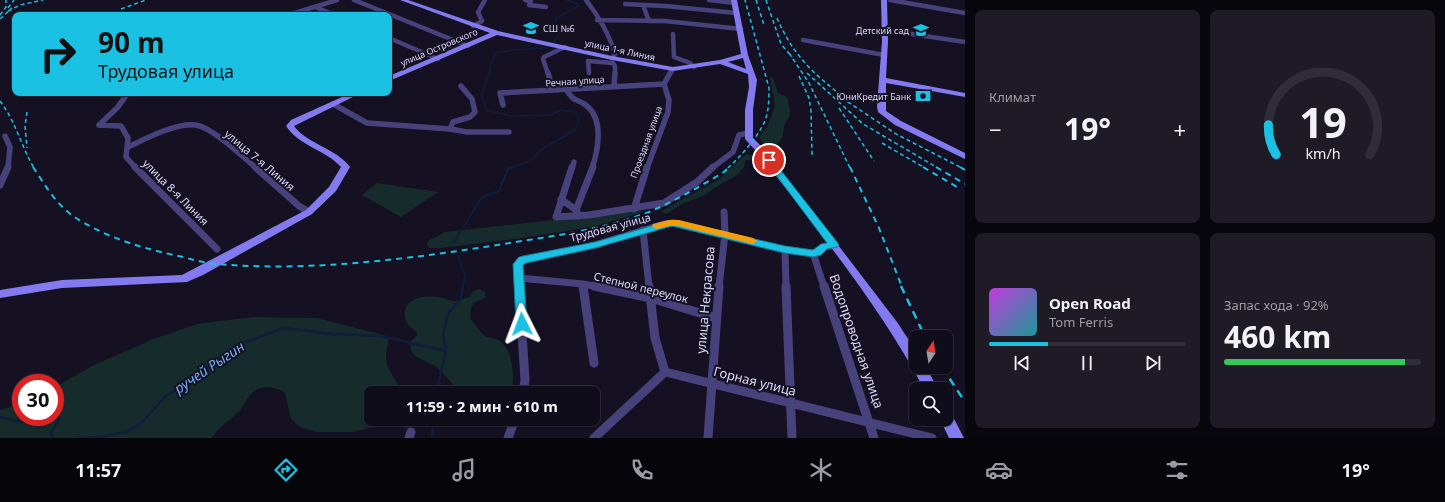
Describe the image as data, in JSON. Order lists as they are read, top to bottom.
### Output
{
  "streets": {
    "street": [
      "улица Островского",
      "улица 1-я Линия",
      "Речная улица",
      "Проездная улица",
      "улица 7-я Линия",
      "улица 8-я Линия",
      "Трудовая улица",
      "Степной переулок",
      "улица Некрасова",
      "Водопроводная улица",
      "Горная улица"
    ]
  },
  "crossings": [
    ["улица Островского", "улица 1-я Линия"],
    ["Речная улица", "Проездная улица"],
    ["улица 7-я Линия", "улица 8-я Линия"],
    ["Трудовая улица", "Степной переулок"],
    ["Трудовая улица", "улица Некрасова"],
    ["Трудовая улица", "Водопроводная улица"],
    ["Степной переулок", "улица Некрасова"],
    ["улица Некрасова", "Горная улица"],
    ["Водопроводная улица", "Горная улица"]
  ],
  "water": ["ручей Рыгин"],
  "places": {
    "school or university": ["СШ №6", "Детский сад"],
    "bank": ["ЮниКредит Банк"]
  },
  "north": "top",
  "page": {
    "tile": [
      "Климат",
      ["Запас хода · 92%", "460 km"]
    ],
    "turn": ["90 m", "Трудовая улица"],
    "heat": ["−", "19°", "+"],
    "song": ["Open Road", "Tom Ferris"],
    "limit": "30",
    "trip": "11:59 · 2 мин · 610 m",
    "tabs": ["11:57", "19°"],
    "gauge": ["19", "km/h"]
  }
}
